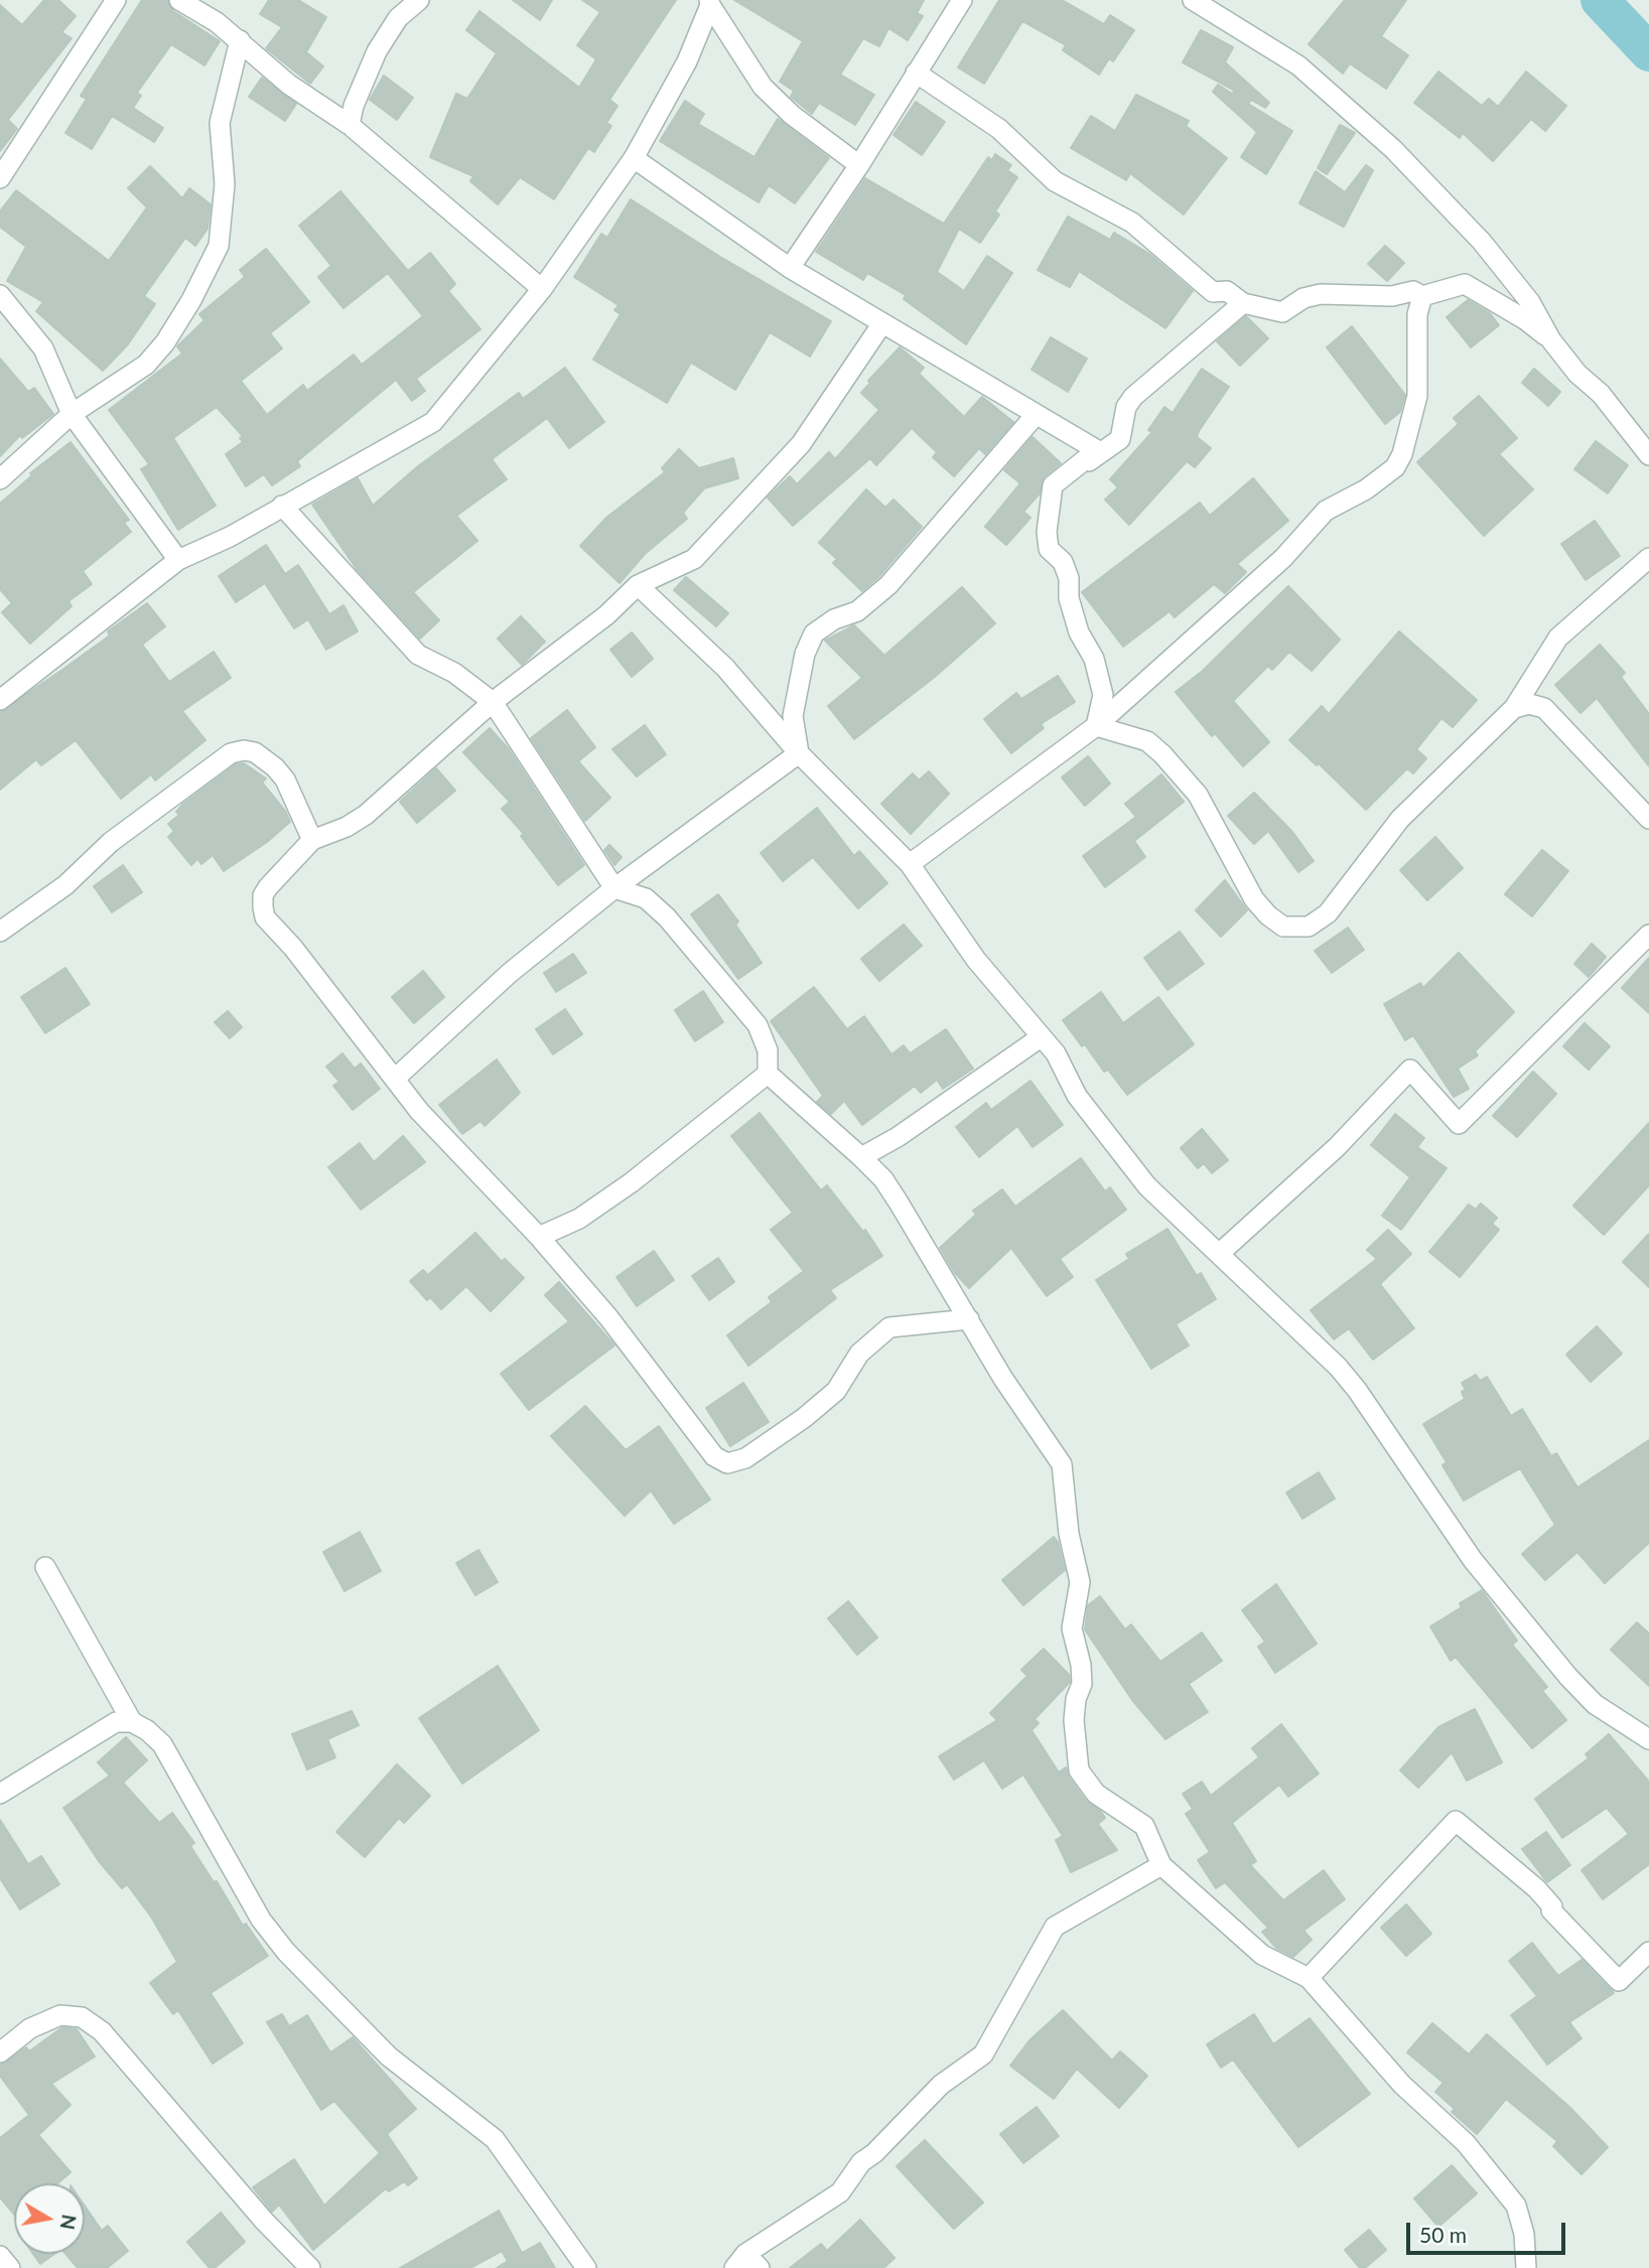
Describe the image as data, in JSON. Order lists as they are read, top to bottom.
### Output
{
  "scale_bar": "50 m",
  "north": "right"
}
